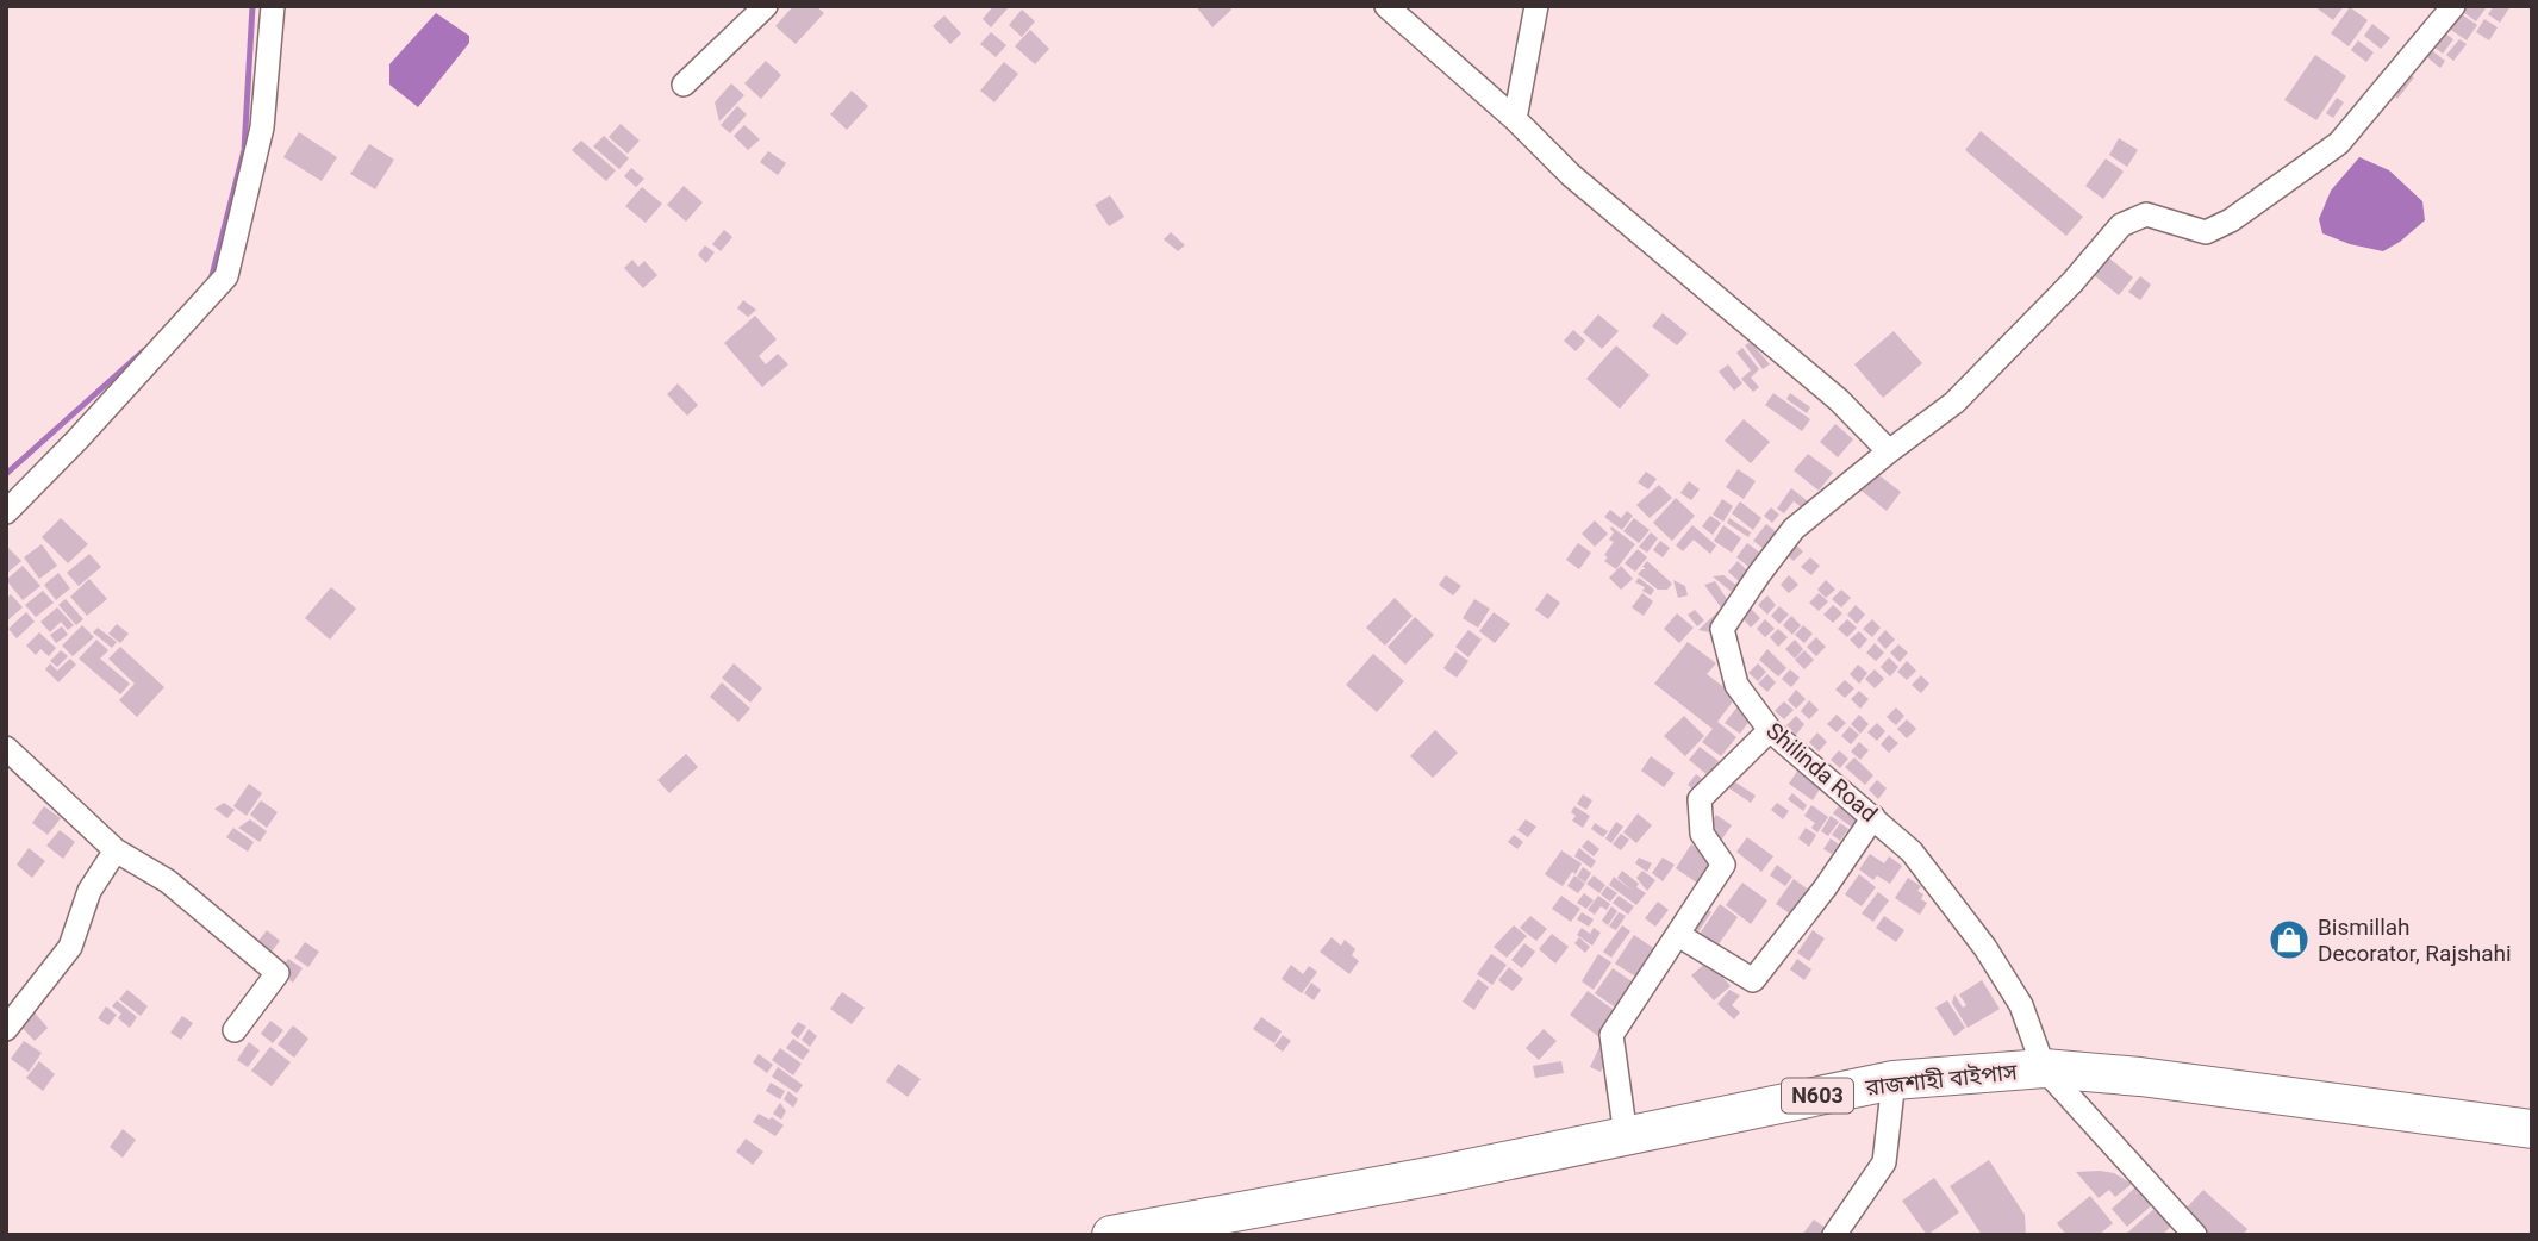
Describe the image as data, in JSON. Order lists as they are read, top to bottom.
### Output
{
  "streets": {
    "highway": ["রাজশাহী বাইপাস", "N603"],
    "street": ["Shilinda Road"]
  },
  "crossings": [
    ["Shilinda Road", "রাজশাহী বাইপাস"]
  ],
  "places": {
    "shop": ["Bismillah Decorator, Rajshahi"]
  }
}
